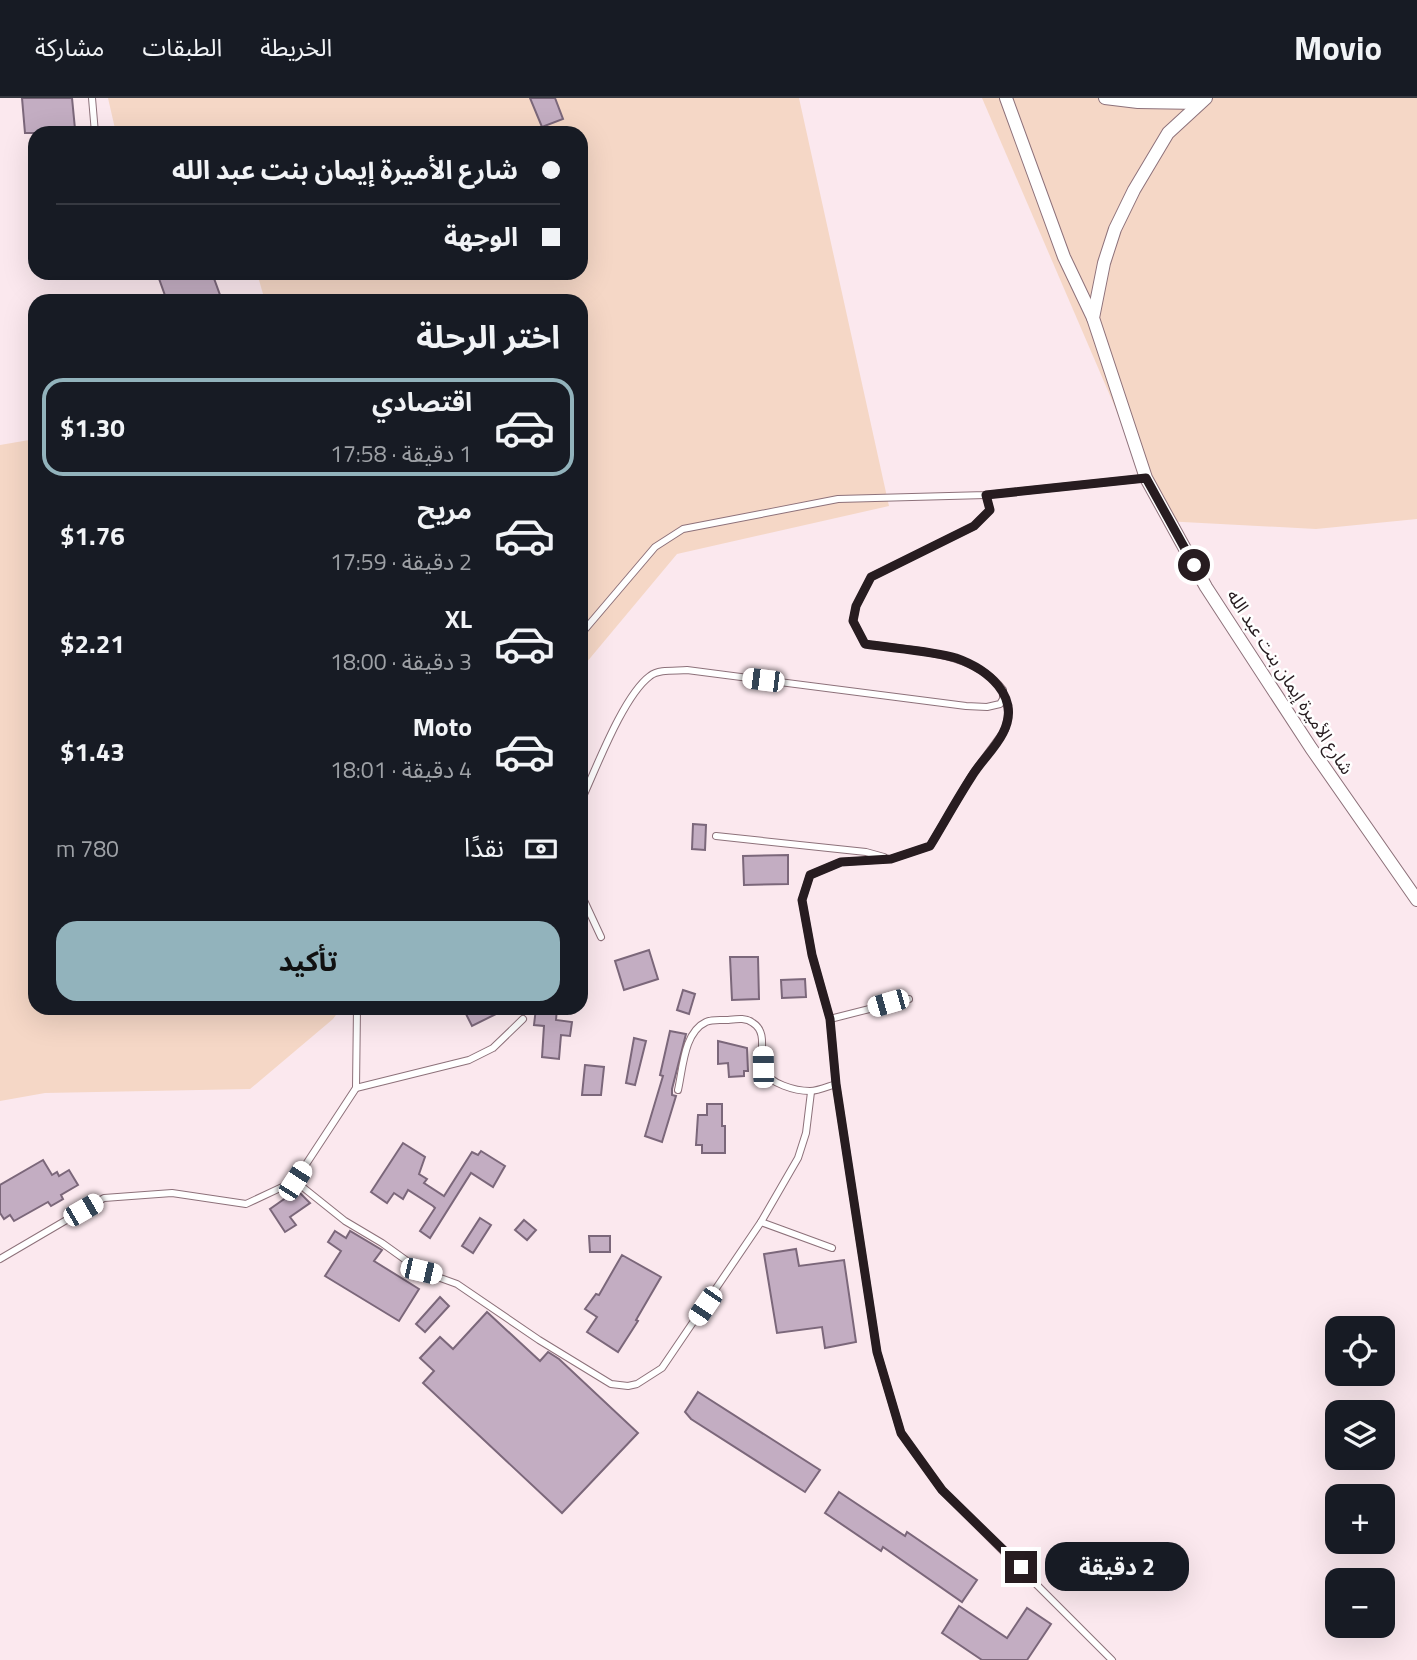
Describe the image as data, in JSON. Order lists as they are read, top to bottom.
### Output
{
  "streets": {
    "street": ["شارع الأميرة إيمان بنت عبد الله"]
  },
  "page": {
    "header": "Movio",
    "nav": ["الخريطة", "الطبقات", "مشاركة"],
    "banner": ["شارع الأميرة إيمان بنت عبد الله", "الوجهة"],
    "heading": "اختر الرحلة",
    "list": [
      {
        "name": "اقتصادي",
        "note": "1 دقيقة · 17:58",
        "value": "$1.30"
      },
      {
        "name": "مريح",
        "note": "2 دقيقة · 17:59",
        "value": "$1.76"
      },
      {
        "name": "XL",
        "note": "3 دقيقة · 18:00",
        "value": "$2.21"
      },
      {
        "name": "Moto",
        "note": "4 دقيقة · 18:01",
        "value": "$1.43"
      }
    ],
    "pay": ["نقدًا", "780 m"],
    "buttons": "تأكيد",
    "map_buttons": ["+", "−"],
    "bubble": "2 دقيقة"
  }
}
